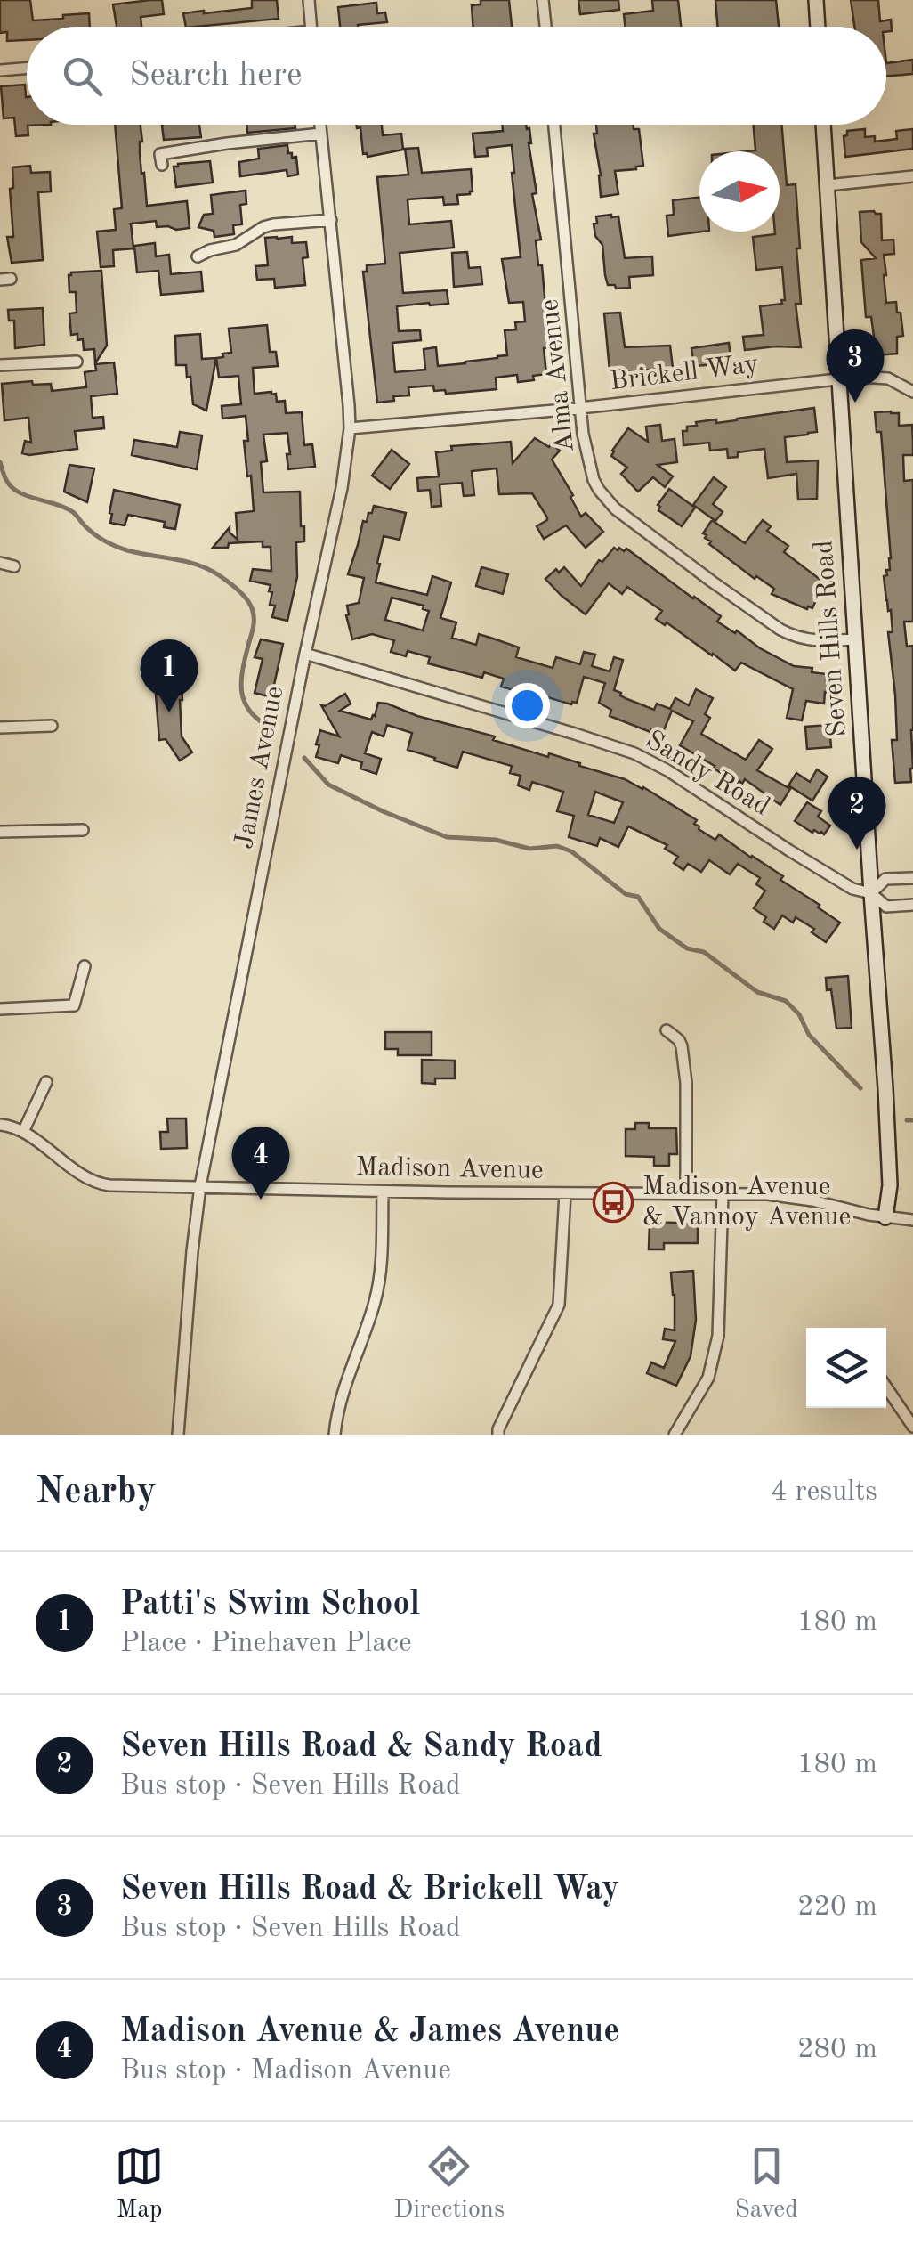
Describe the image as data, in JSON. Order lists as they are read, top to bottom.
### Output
{
  "streets": {
    "street": [
      "Brickell Way",
      "Alma Avenue",
      "Seven Hills Road",
      "James Avenue",
      "Sandy Road",
      "Madison Avenue"
    ]
  },
  "crossings": [
    ["Brickell Way", "Alma Avenue"],
    ["Brickell Way", "Seven Hills Road"],
    ["Brickell Way", "James Avenue"],
    ["Alma Avenue", "Seven Hills Road"],
    ["Seven Hills Road", "Sandy Road"],
    ["Seven Hills Road", "Madison Avenue"],
    ["James Avenue", "Sandy Road"],
    ["James Avenue", "Madison Avenue"]
  ],
  "places": {
    "bus stop": ["Madison Avenue & Vannoy Avenue"]
  },
  "north": "right",
  "page": {
    "search": "Search here",
    "pins": [
      "3",
      "1",
      "2",
      "4"
    ],
    "heading": ["Nearby", "4 results"],
    "list": [
      {
        "mark": "1",
        "name": "Patti's Swim School",
        "note": "Place · Pinehaven Place",
        "value": "180 m"
      },
      {
        "mark": "2",
        "name": "Seven Hills Road & Sandy Road",
        "note": "Bus stop · Seven Hills Road",
        "value": "180 m"
      },
      {
        "mark": "3",
        "name": "Seven Hills Road & Brickell Way",
        "note": "Bus stop · Seven Hills Road",
        "value": "220 m"
      },
      {
        "mark": "4",
        "name": "Madison Avenue & James Avenue",
        "note": "Bus stop · Madison Avenue",
        "value": "280 m"
      }
    ],
    "nav": ["Map", "Directions", "Saved"]
  }
}
